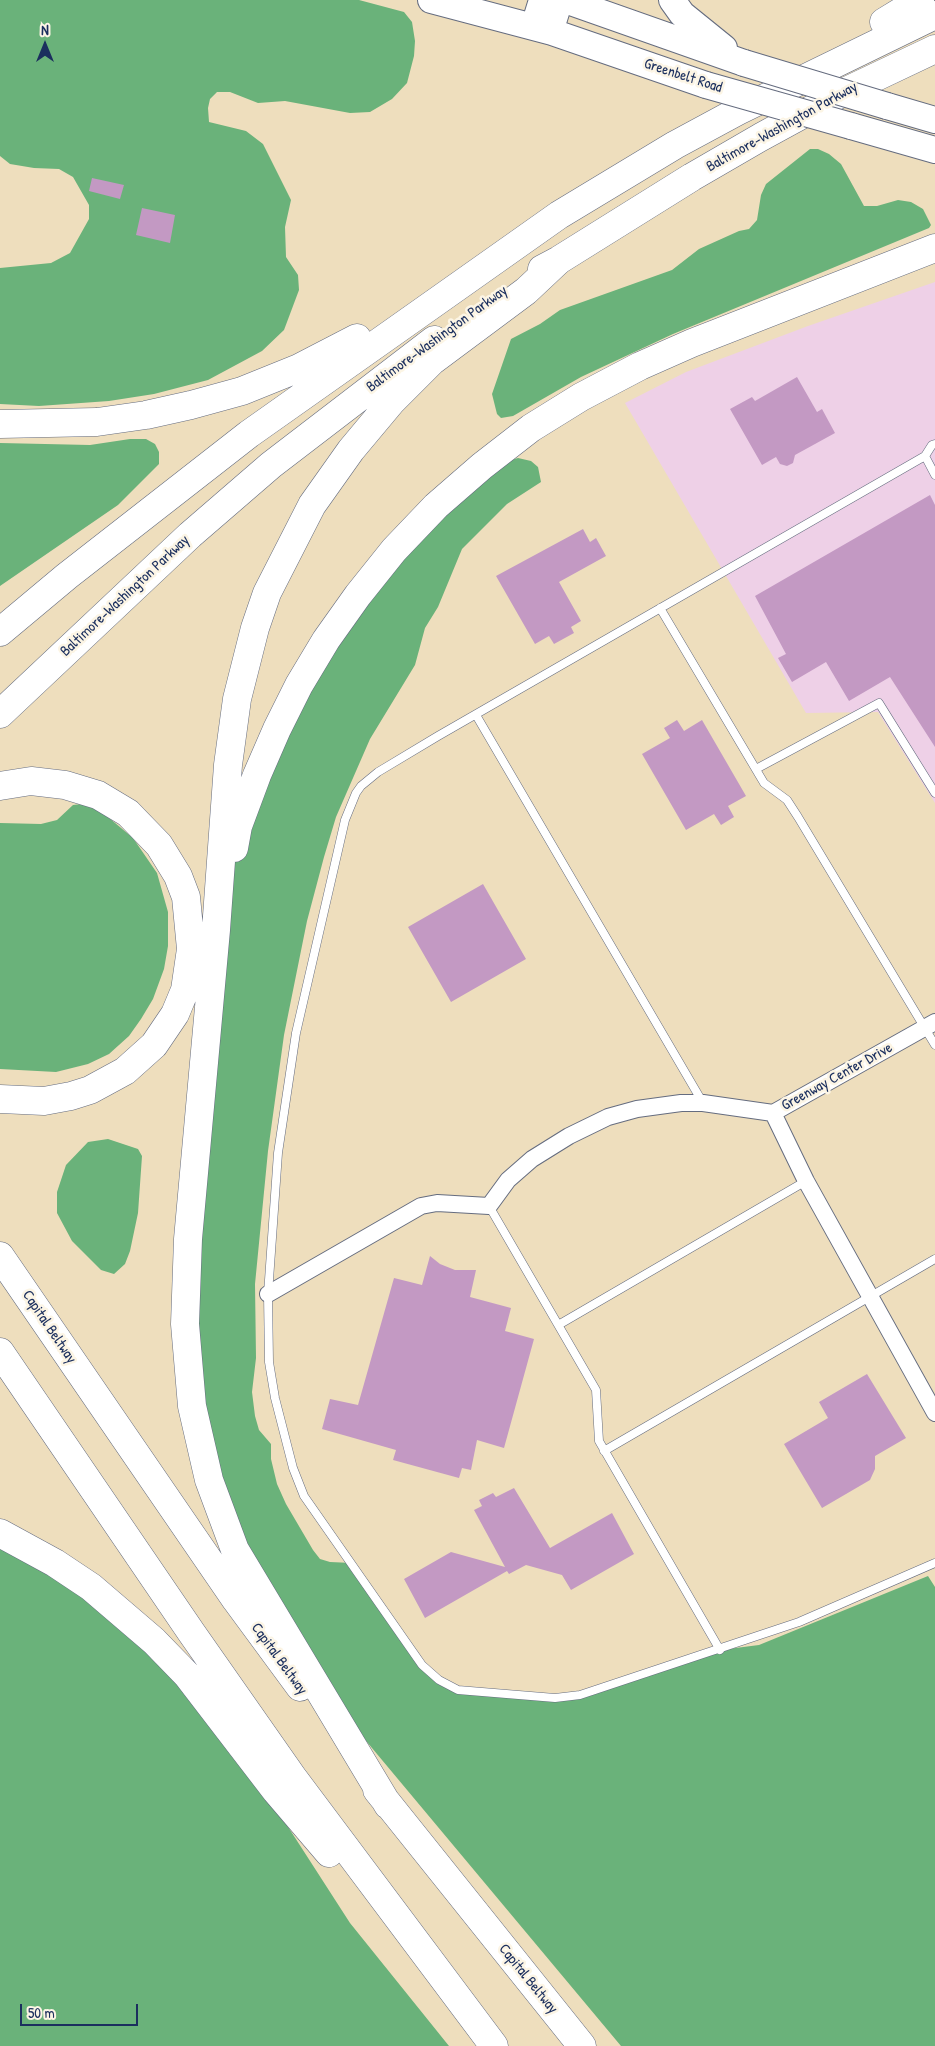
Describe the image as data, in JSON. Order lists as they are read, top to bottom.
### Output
{
  "streets": {
    "highway": ["Baltimore-Washington Parkway", "Capital Beltway"],
    "main road": ["Greenbelt Road"],
    "street": ["Greenway Center Drive"]
  },
  "scale_bar": "50 m",
  "north": "top"
}
